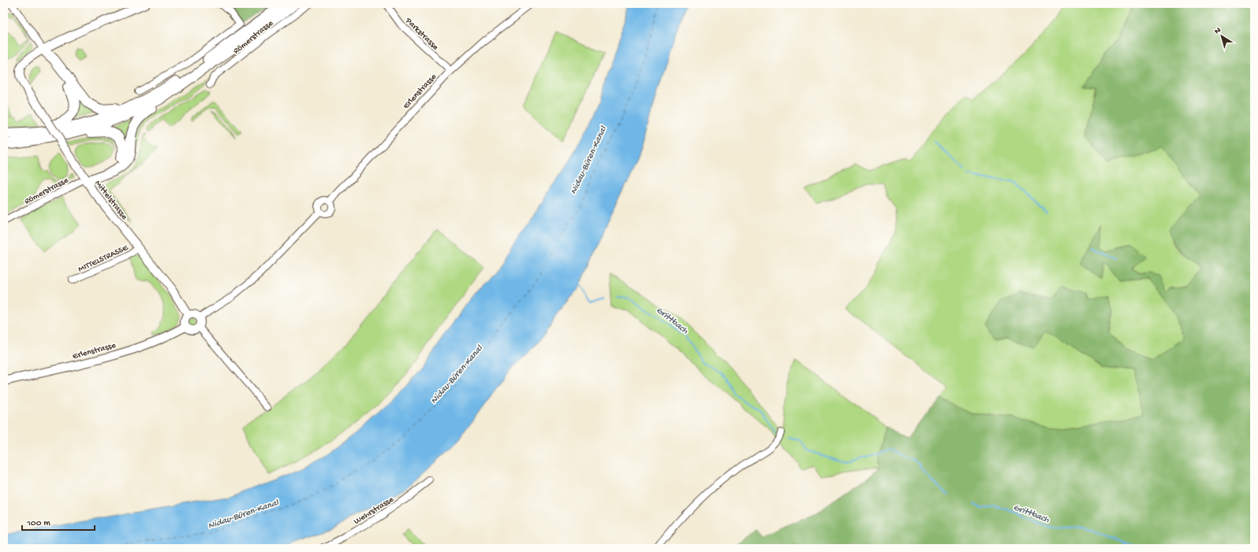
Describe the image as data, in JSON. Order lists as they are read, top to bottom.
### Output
{
  "streets": {
    "main road": ["Erlenstrasse", "Mittelstrasse"],
    "street": [
      "Parkstrasse",
      "Römerstrasse",
      "MITTELSTRASSE",
      "Wehrstrasse"
    ]
  },
  "crossings": [
    ["Parkstrasse", "Erlenstrasse"],
    ["Römerstrasse", "Mittelstrasse"],
    ["Erlenstrasse", "Mittelstrasse"],
    ["Mittelstrasse", "MITTELSTRASSE"]
  ],
  "water": ["Nidau-Büren-Kanal", "Grittbach"],
  "scale_bar": "100 m",
  "north": "top left"
}
